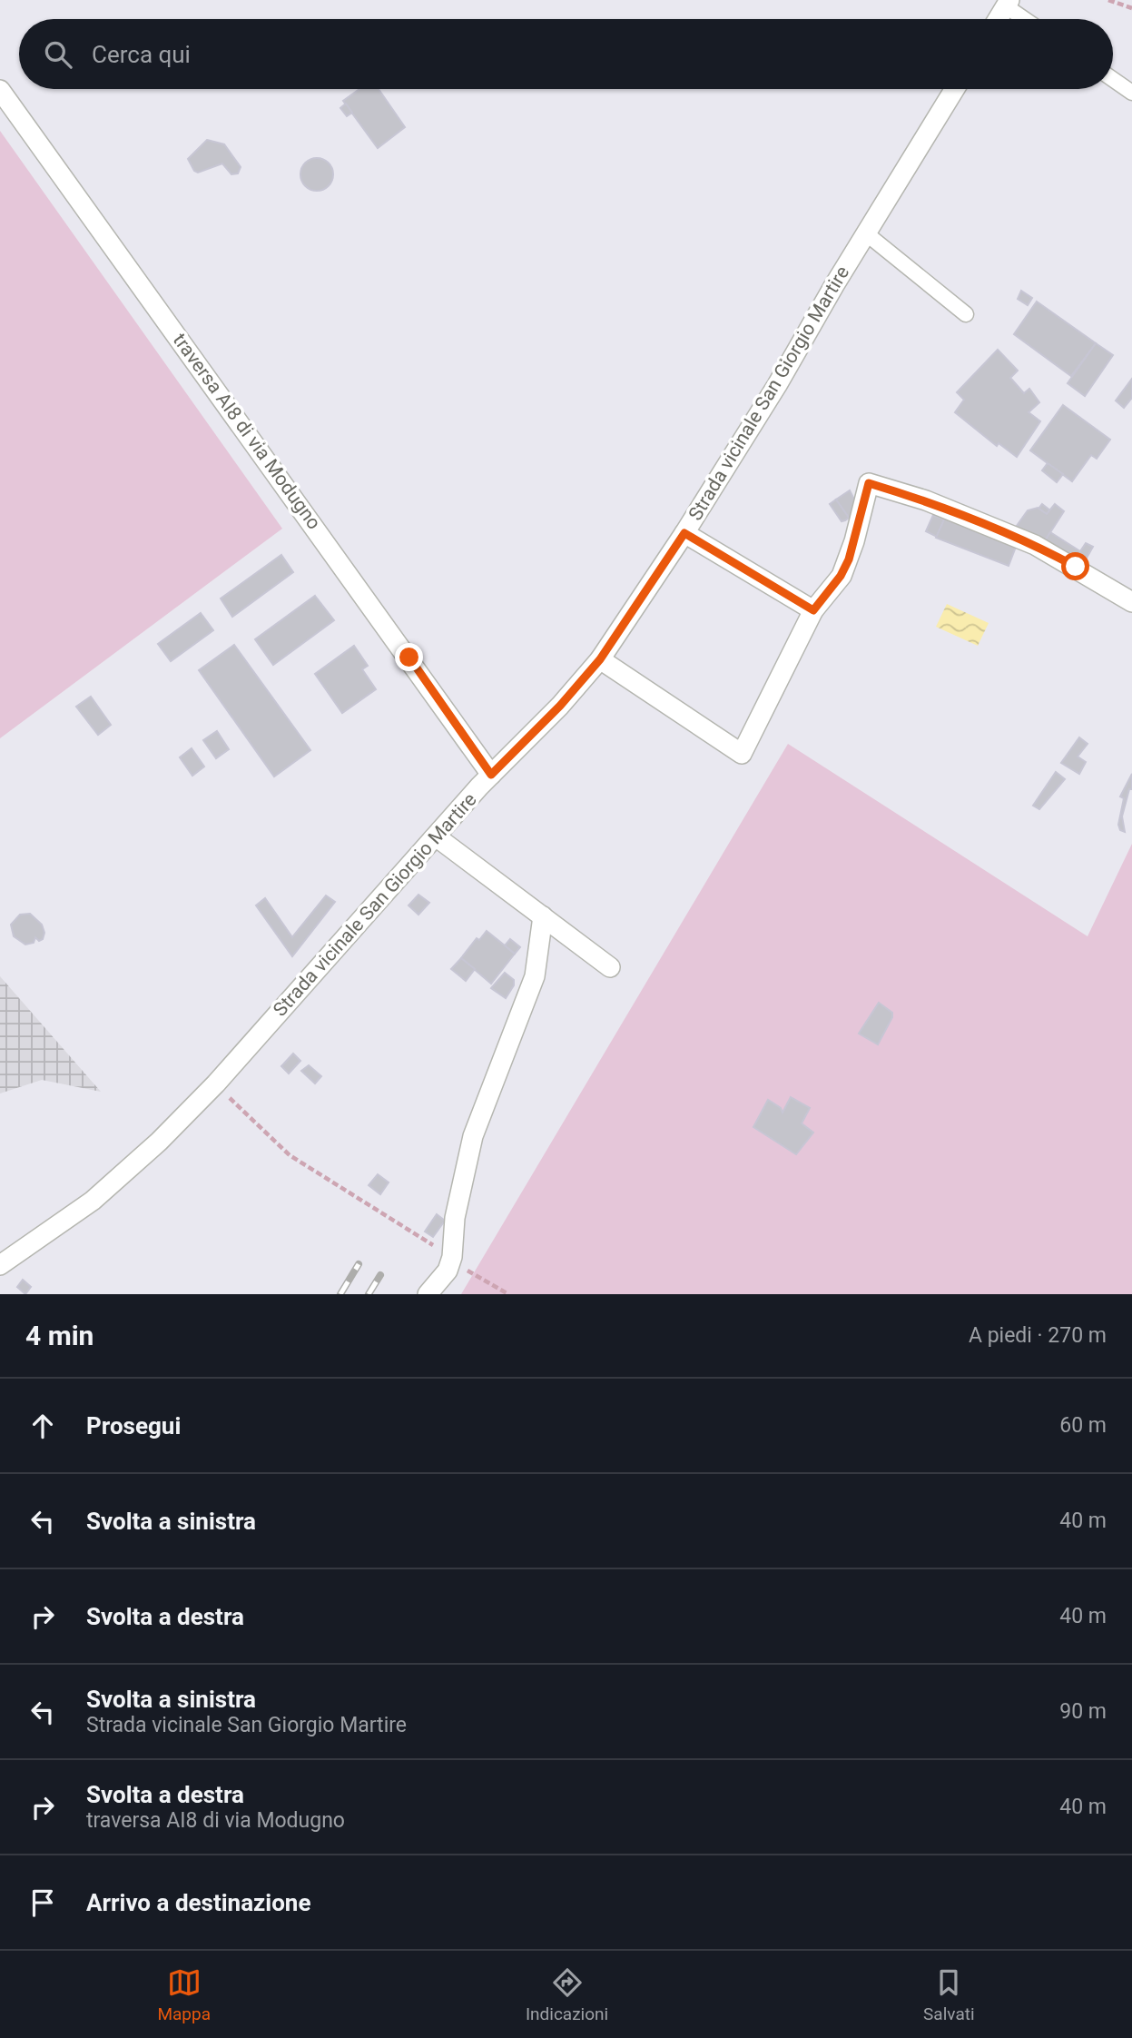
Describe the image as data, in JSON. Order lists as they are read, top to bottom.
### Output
{
  "streets": {
    "street": ["Strada vicinale San Giorgio Martire", "traversa AI8 di via Modugno"]
  },
  "crossings": [
    ["Strada vicinale San Giorgio Martire", "traversa AI8 di via Modugno"]
  ],
  "page": {
    "search": "Cerca qui",
    "heading": ["4 min", "A piedi · 270 m"],
    "list": [
      ["Prosegui", "60 m"],
      ["Svolta a sinistra", "40 m"],
      ["Svolta a destra", "40 m"],
      ["Svolta a sinistra", "Strada vicinale San Giorgio Martire", "90 m"],
      ["Svolta a destra", "traversa AI8 di via Modugno", "40 m"],
      "Arrivo a destinazione"
    ],
    "nav": ["Mappa", "Indicazioni", "Salvati"]
  }
}
